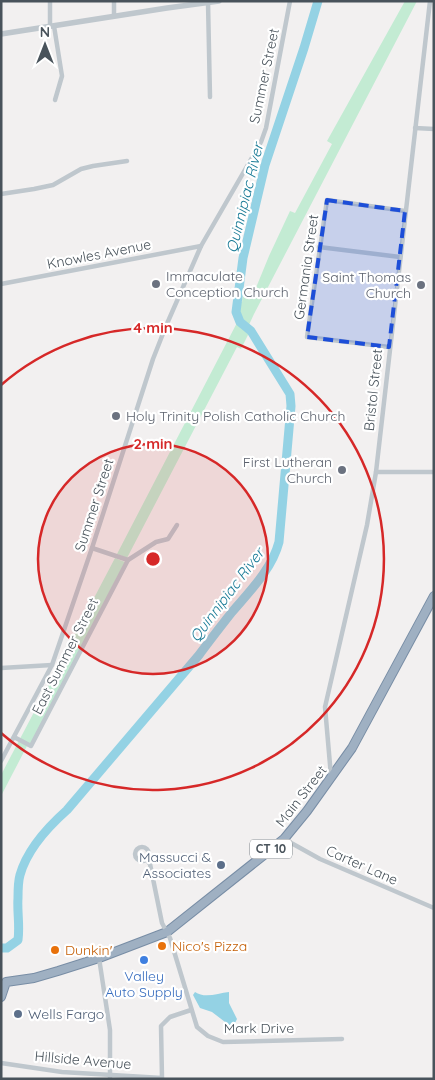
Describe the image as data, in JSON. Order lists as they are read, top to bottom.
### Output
{
  "streets": {
    "highway": ["Main Street", "CT 10"],
    "street": [
      "Summer Street",
      "Knowles Avenue",
      "Germania Street",
      "Bristol Street",
      "East Summer Street",
      "Carter Lane",
      "Mark Drive",
      "Hillside Avenue"
    ]
  },
  "crossings": [
    ["Summer Street", "Knowles Avenue"],
    ["Summer Street", "East Summer Street"],
    ["Germania Street", "Bristol Street"],
    ["Bristol Street", "Main Street"],
    ["Main Street", "Carter Lane"],
    ["Main Street", "Mark Drive"],
    ["Mark Drive", "Hillside Avenue"]
  ],
  "water": ["Quinnipiac River"],
  "places": [
    "Immaculate Conception Church",
    "Saint Thomas Church",
    "Holy Trinity Polish Catholic Church",
    "First Lutheran Church",
    "Massucci & Associates",
    "Nico's Pizza",
    "Dunkin'",
    "Valley Auto Supply",
    "Wells Fargo"
  ],
  "north": "top",
  "rings": ["4 min", "2 min"]
}
